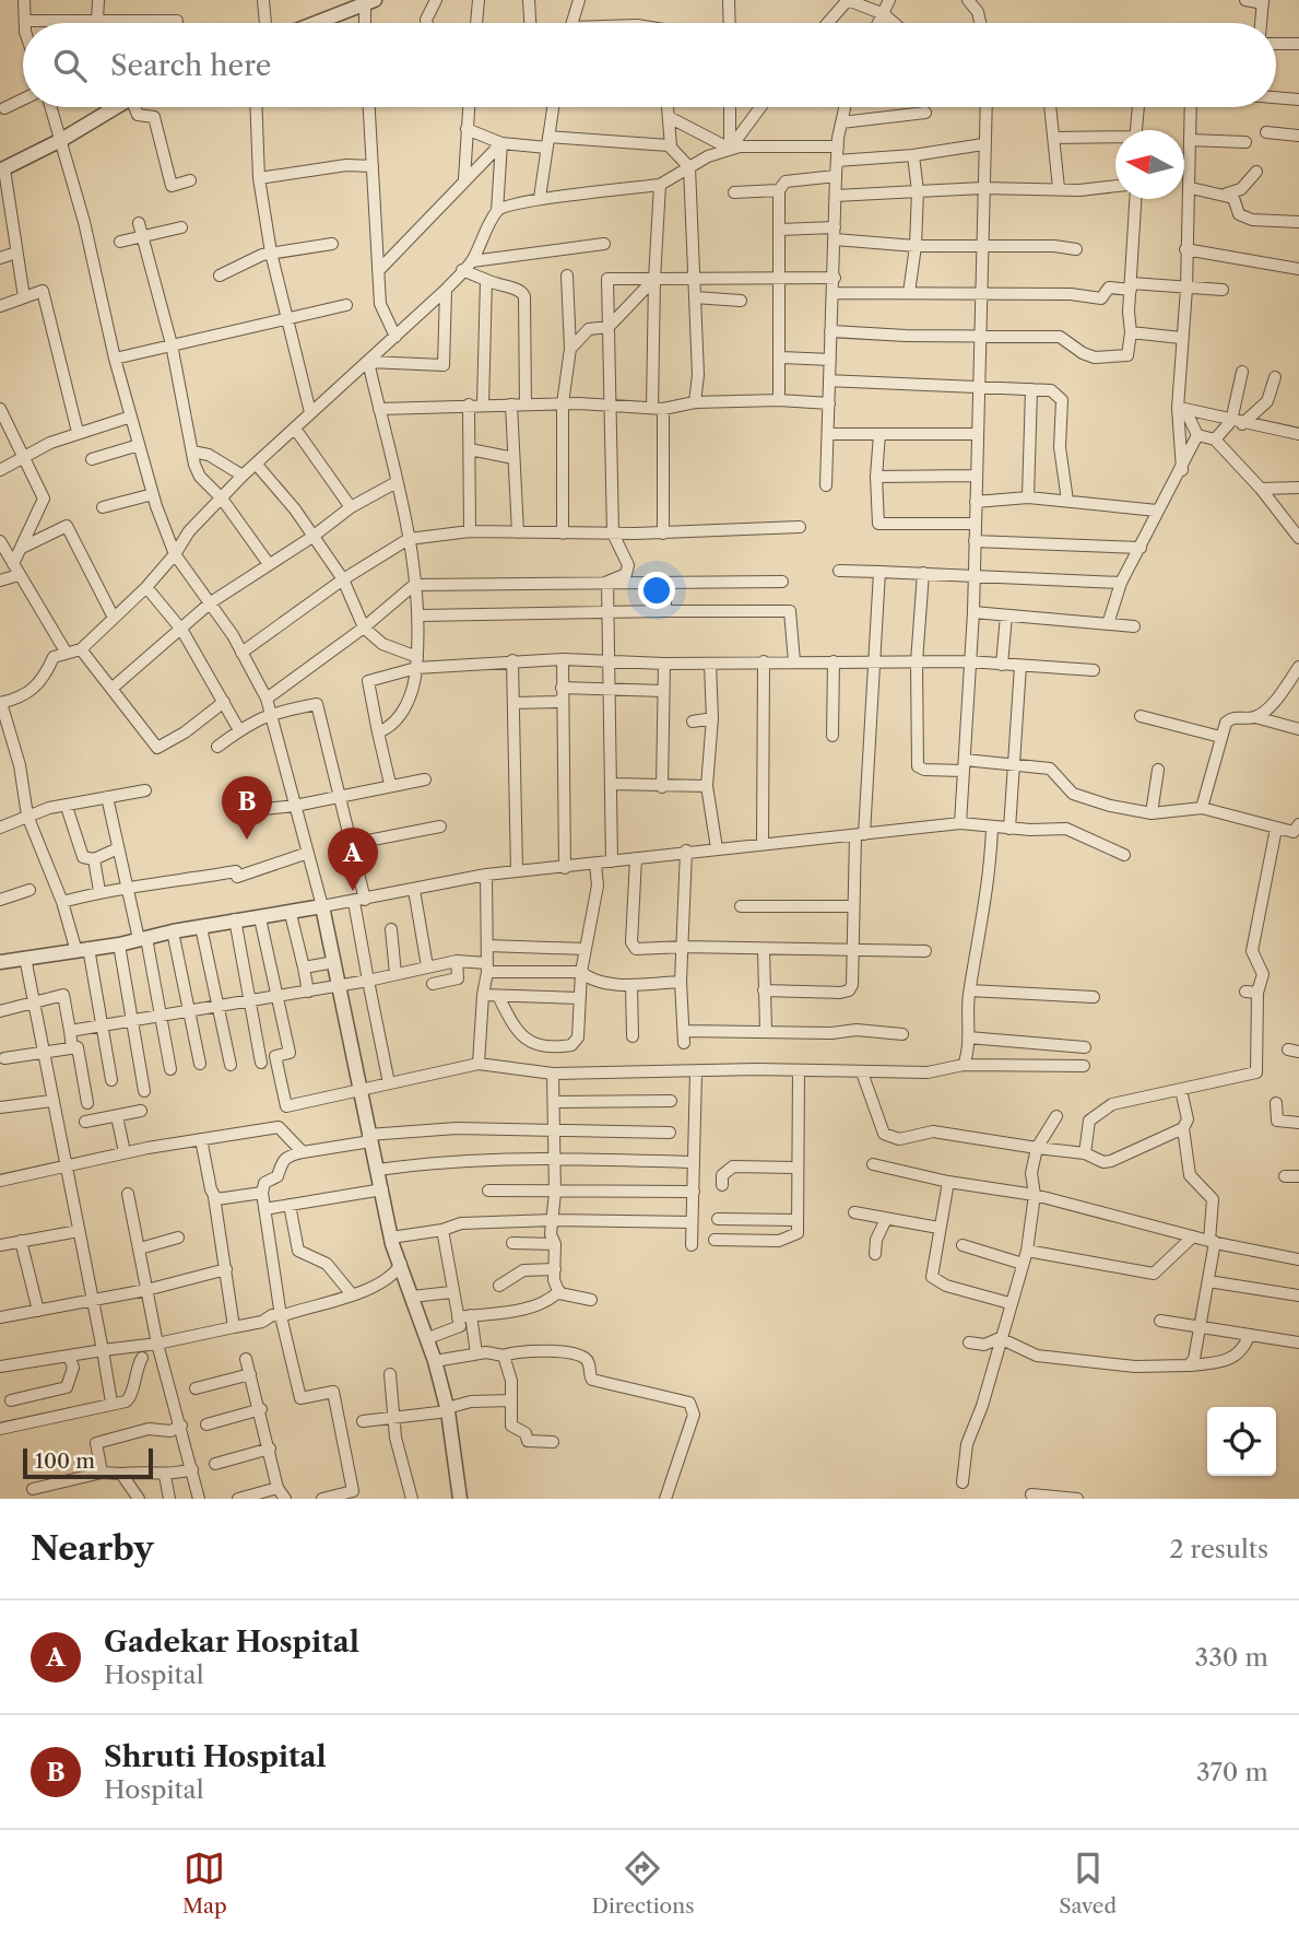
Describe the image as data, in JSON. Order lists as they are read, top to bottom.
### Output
{
  "scale_bar": "100 m",
  "north": "left",
  "page": {
    "search": "Search here",
    "pins": ["B", "A"],
    "scale": "100 m",
    "heading": ["Nearby", "2 results"],
    "list": [
      {
        "mark": "A",
        "name": "Gadekar Hospital",
        "note": "Hospital",
        "value": "330 m"
      },
      {
        "mark": "B",
        "name": "Shruti Hospital",
        "note": "Hospital",
        "value": "370 m"
      }
    ],
    "nav": ["Map", "Directions", "Saved"]
  }
}
